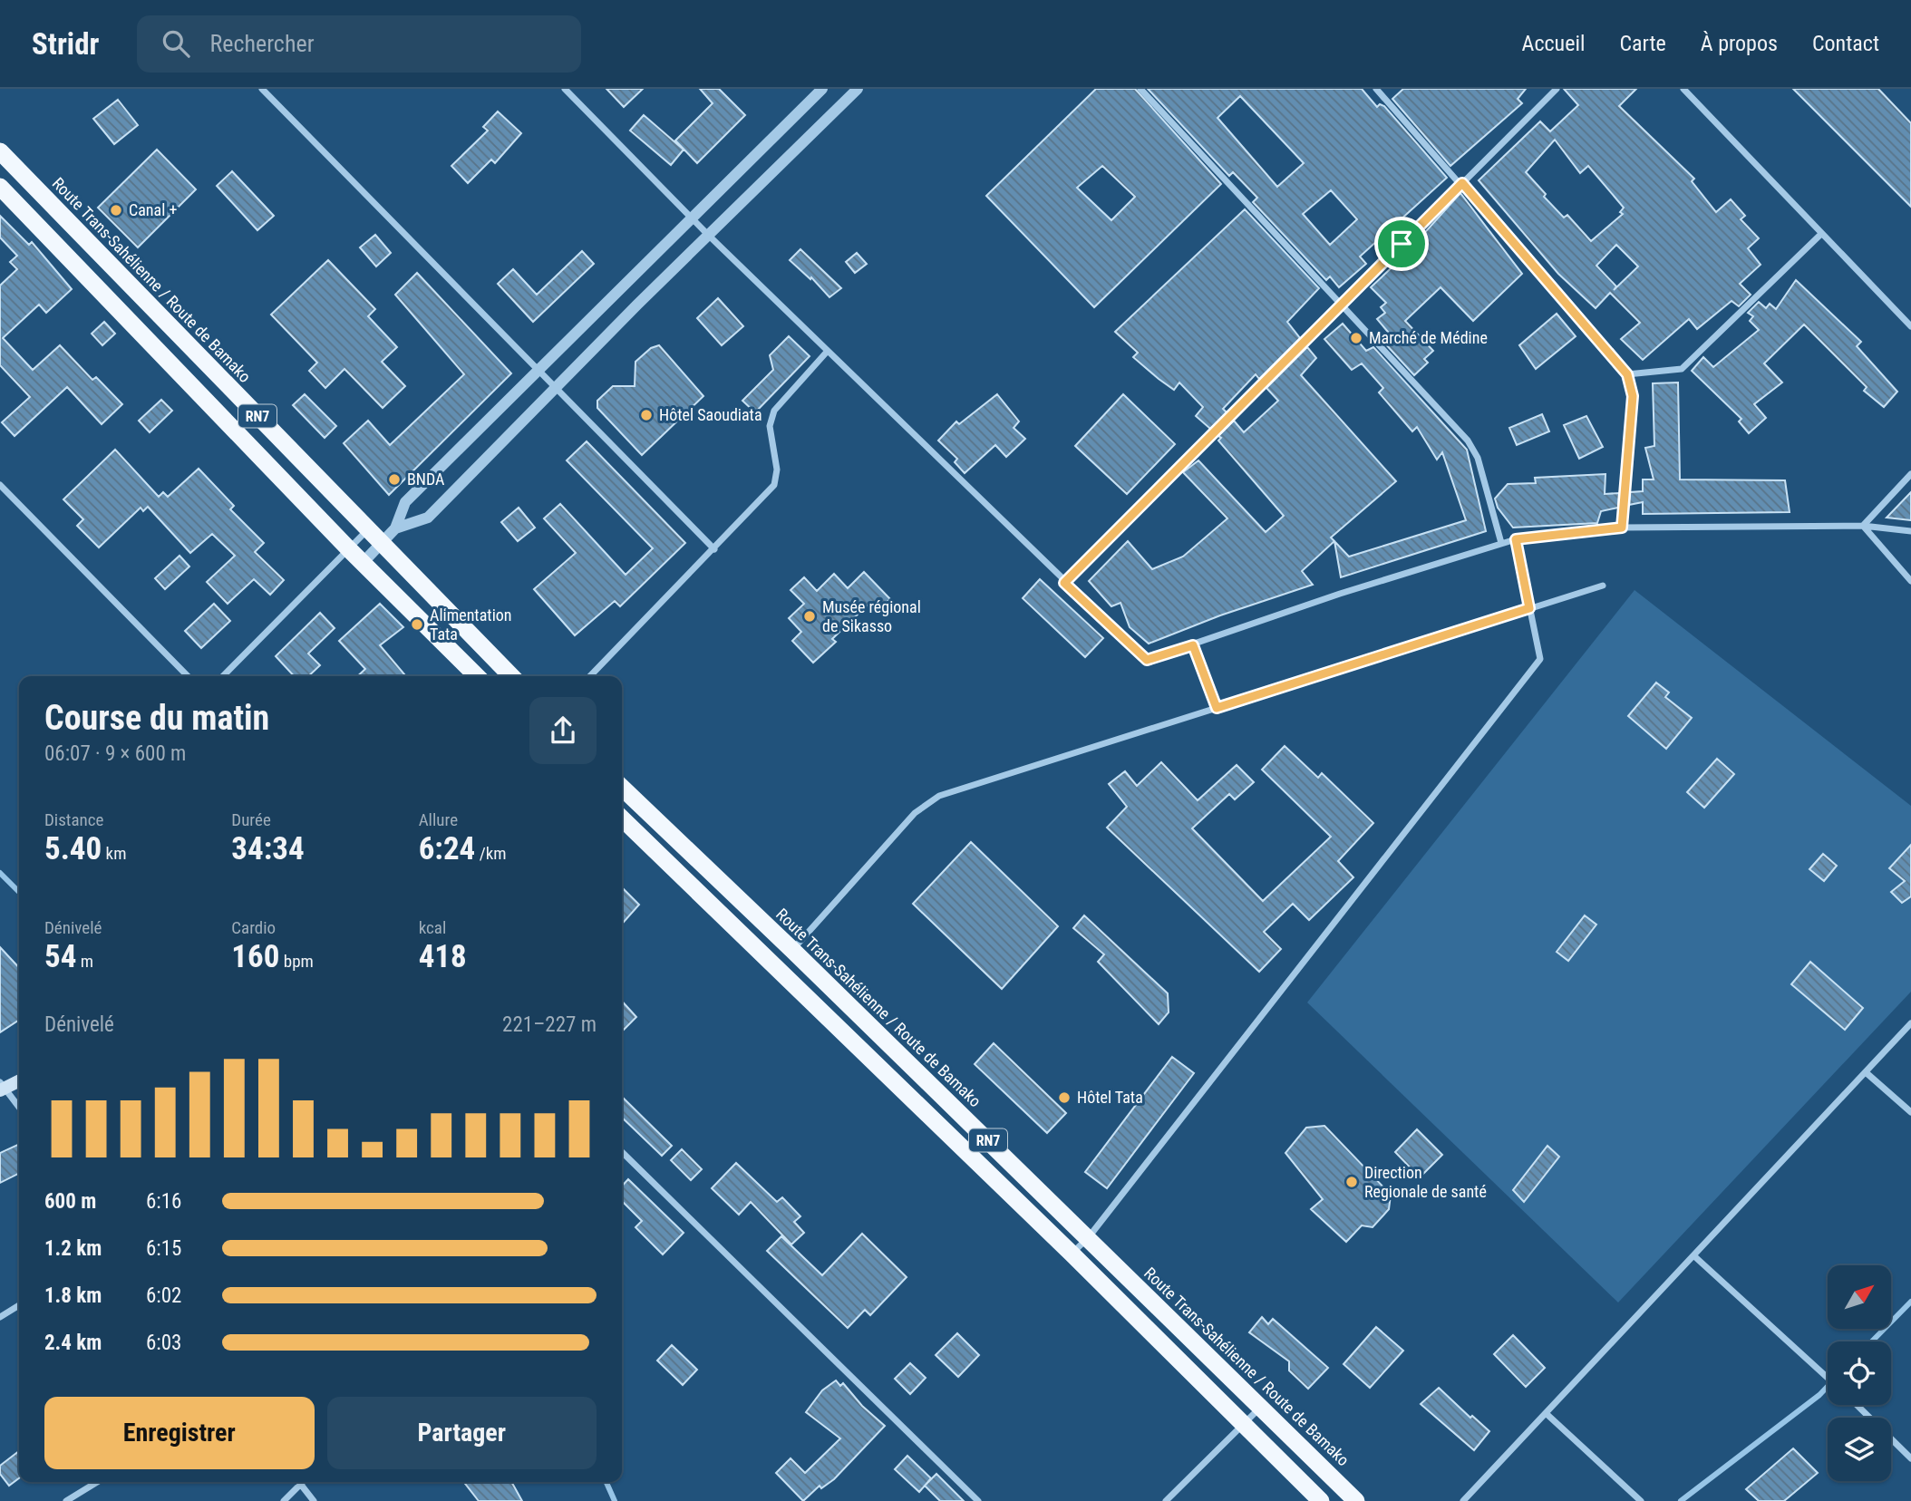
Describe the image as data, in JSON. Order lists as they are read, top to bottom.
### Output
{
  "streets": {
    "highway": ["Route Trans-Sahélienne / Route de Bamako", "RN7"]
  },
  "places": [
    "Canal +",
    "Marché de Médine",
    "Hôtel Saoudiata",
    "BNDA",
    "Musée régional de Sikasso",
    "Alimentation Tata",
    "Hôtel Tata",
    "Direction Regionale de santé"
  ],
  "north": "top right",
  "page": {
    "header": "Stridr",
    "search": "Rechercher",
    "nav": [
      "Accueil",
      "Carte",
      "À propos",
      "Contact"
    ],
    "heading": ["Course du matin", "06:07 · 9 × 600 m"],
    "stats": [
      ["Distance", "5.40 km"],
      ["Durée", "34:34"],
      ["Allure", "6:24 /km"],
      ["Dénivelé", "54 m"],
      ["Cardio", "160 bpm"],
      ["kcal", "418"]
    ],
    "chart": ["Dénivelé", "221–227 m"],
    "list": [
      {
        "name": "600 m",
        "note": "6:16"
      },
      {
        "name": "1.2 km",
        "note": "6:15"
      },
      {
        "name": "1.8 km",
        "note": "6:02"
      },
      {
        "name": "2.4 km",
        "note": "6:03"
      }
    ],
    "buttons": ["Enregistrer", "Partager"]
  }
}
